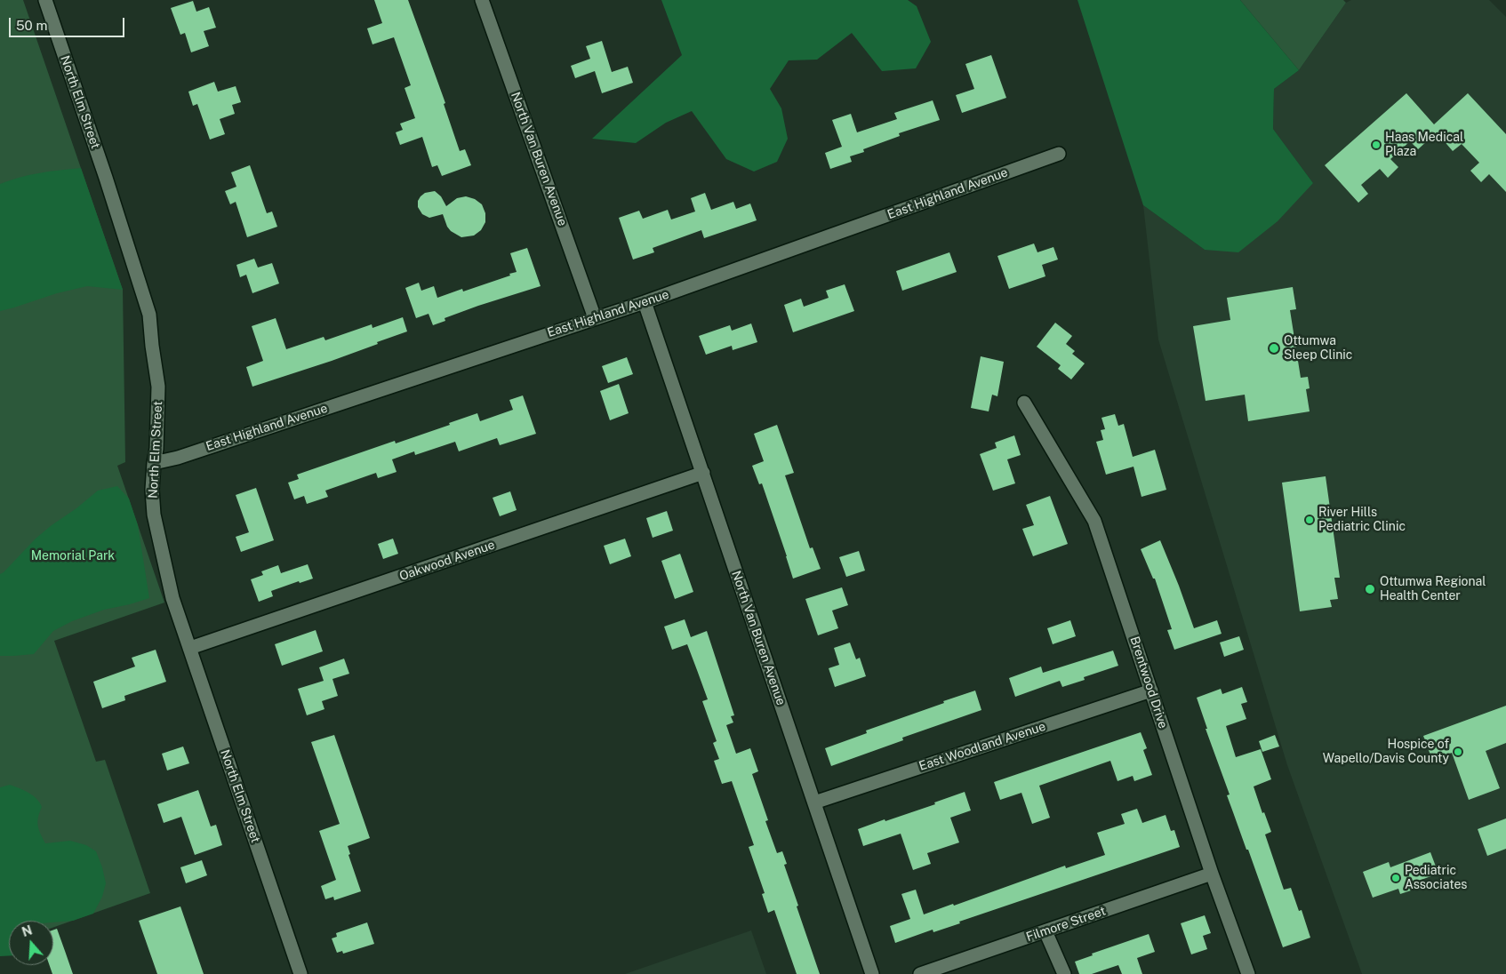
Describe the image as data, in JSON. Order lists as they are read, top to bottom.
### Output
{
  "streets": {
    "street": [
      "North Elm Street",
      "North Van Buren Avenue",
      "East Highland Avenue",
      "Oakwood Avenue",
      "Brentwood Drive",
      "East Woodland Avenue",
      "Filmore Street"
    ]
  },
  "crossings": [
    ["North Elm Street", "East Highland Avenue"],
    ["North Elm Street", "Oakwood Avenue"],
    ["North Van Buren Avenue", "East Highland Avenue"],
    ["North Van Buren Avenue", "Oakwood Avenue"],
    ["North Van Buren Avenue", "East Woodland Avenue"],
    ["Brentwood Drive", "East Woodland Avenue"],
    ["Brentwood Drive", "Filmore Street"]
  ],
  "parks": ["Memorial Park"],
  "places": [
    "Haas Medical Plaza",
    "Ottumwa Sleep Clinic",
    "River Hills Pediatric Clinic",
    "Ottumwa Regional Health Center",
    "Hospice of Wapello/Davis County",
    "Pediatric Associates"
  ],
  "scale_bar": "50 m",
  "north": "top"
}
